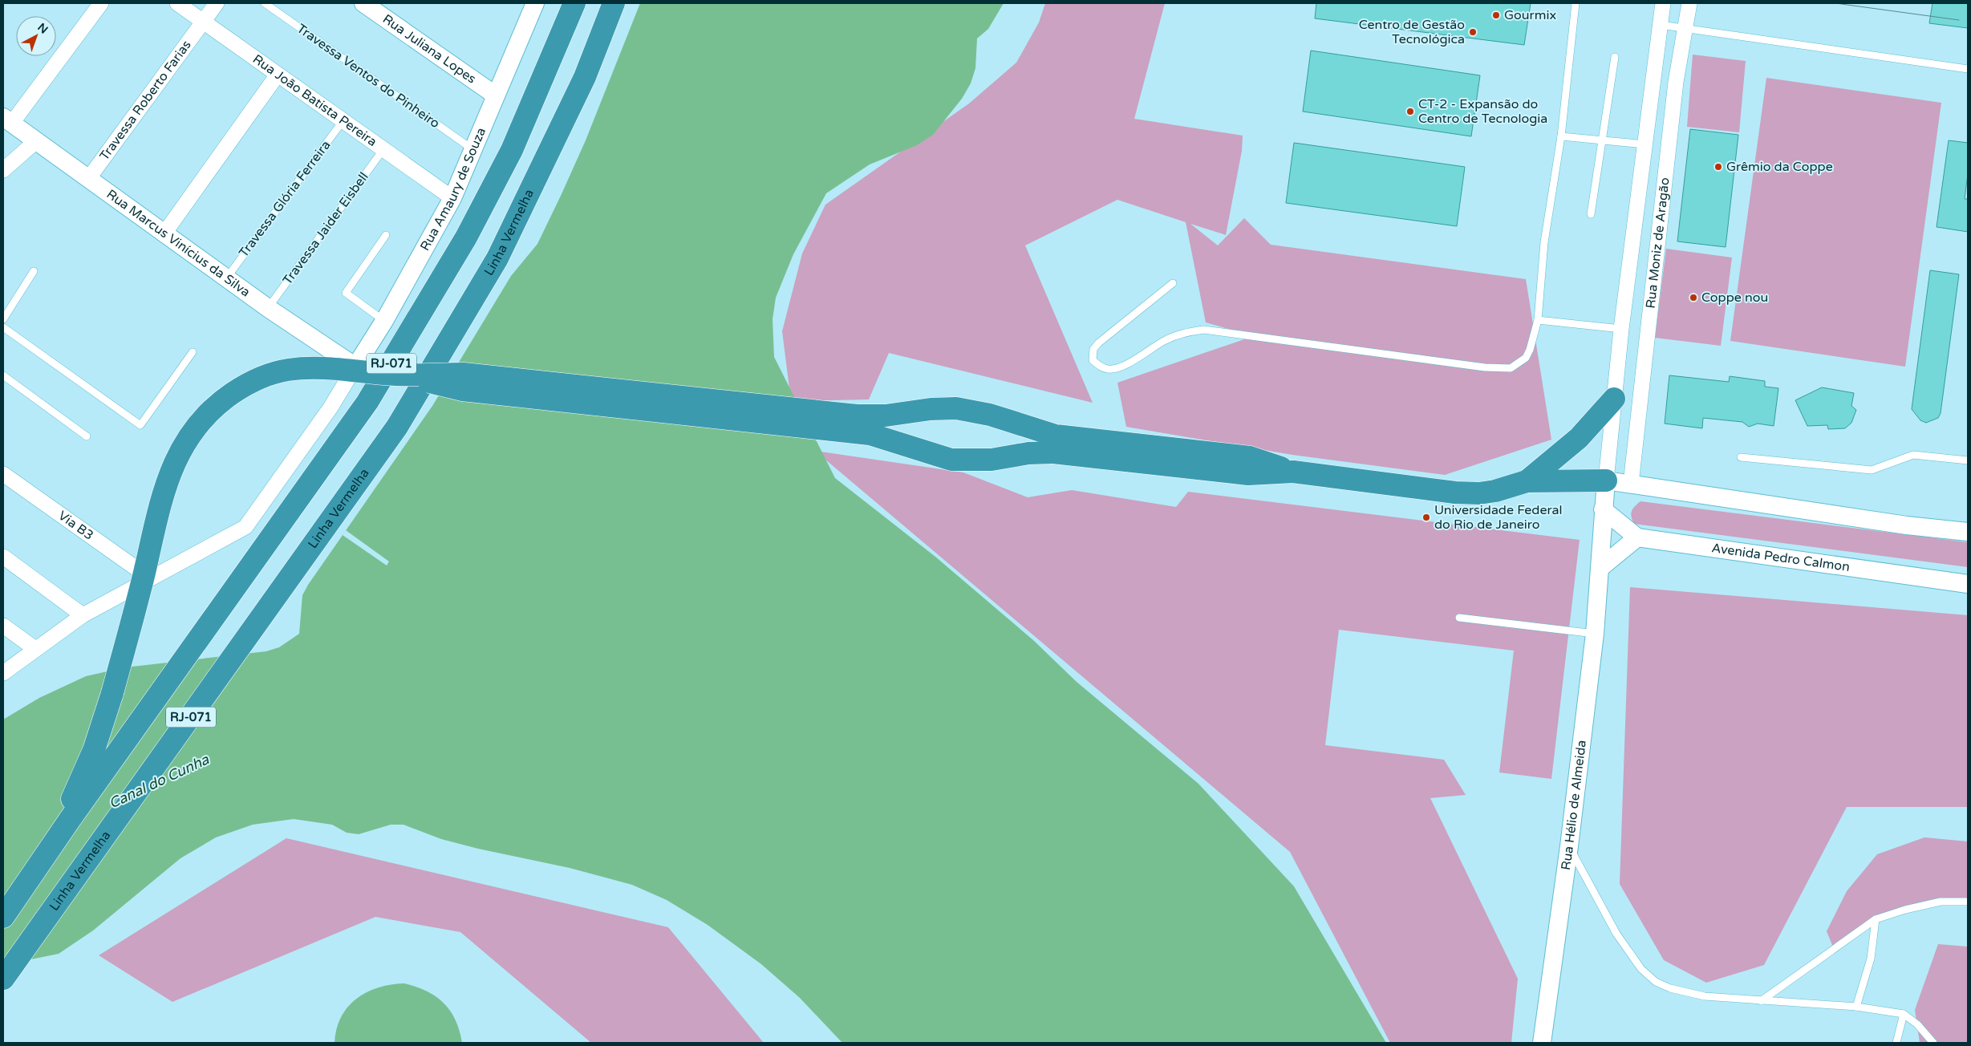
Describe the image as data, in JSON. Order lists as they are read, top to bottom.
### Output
{
  "streets": {
    "highway": ["Linha Vermelha", "RJ-071"],
    "street": [
      "Rua Juliana Lopes",
      "Travessa Roberto Farias",
      "Rua João Batista Pereira",
      "Rua Amaury de Souza",
      "Rua Marcus Vinícius da Silva",
      "Rua Moniz de Aragão",
      "Via B3",
      "Avenida Pedro Calmon",
      "Rua Hélio de Almeida"
    ],
    "lane": ["Travessa Ventos do Pinheiro", "Travessa Glória Ferreira", "Travessa Jaider Eisbell"]
  },
  "crossings": [
    ["Rua Juliana Lopes", "Rua Amaury de Souza"],
    ["Travessa Ventos do Pinheiro", "Rua Amaury de Souza"],
    ["Travessa Roberto Farias", "Rua João Batista Pereira"],
    ["Travessa Roberto Farias", "Rua Marcus Vinícius da Silva"],
    ["Rua João Batista Pereira", "Rua Amaury de Souza"],
    ["Rua João Batista Pereira", "Travessa Glória Ferreira"],
    ["Rua João Batista Pereira", "Travessa Jaider Eisbell"],
    ["Rua Amaury de Souza", "Rua Marcus Vinícius da Silva"],
    ["Travessa Glória Ferreira", "Rua Marcus Vinícius da Silva"],
    ["Travessa Jaider Eisbell", "Rua Marcus Vinícius da Silva"],
    ["Rua Moniz de Aragão", "Rua Hélio de Almeida"]
  ],
  "water": ["Canal do Cunha"],
  "places": [
    "Gourmix",
    "Centro de Gestão Tecnológica",
    "CT-2 - Expansão do Centro de Tecnologia",
    "Grêmio da Coppe",
    "Coppe nou",
    "Universidade Federal do Rio de Janeiro"
  ],
  "north": "top right"
}
